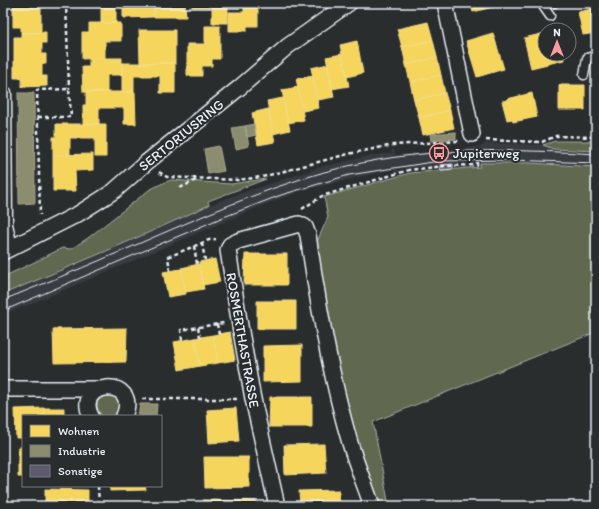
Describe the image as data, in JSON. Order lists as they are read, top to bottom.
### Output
{
  "streets": {
    "street": ["SERTORIUSRING", "ROSMERTHASTRASSE"]
  },
  "places": {
    "bus stop": ["Jupiterweg"]
  },
  "legend": ["Wohnen", "Industrie", "Sonstige"],
  "north": "top"
}
